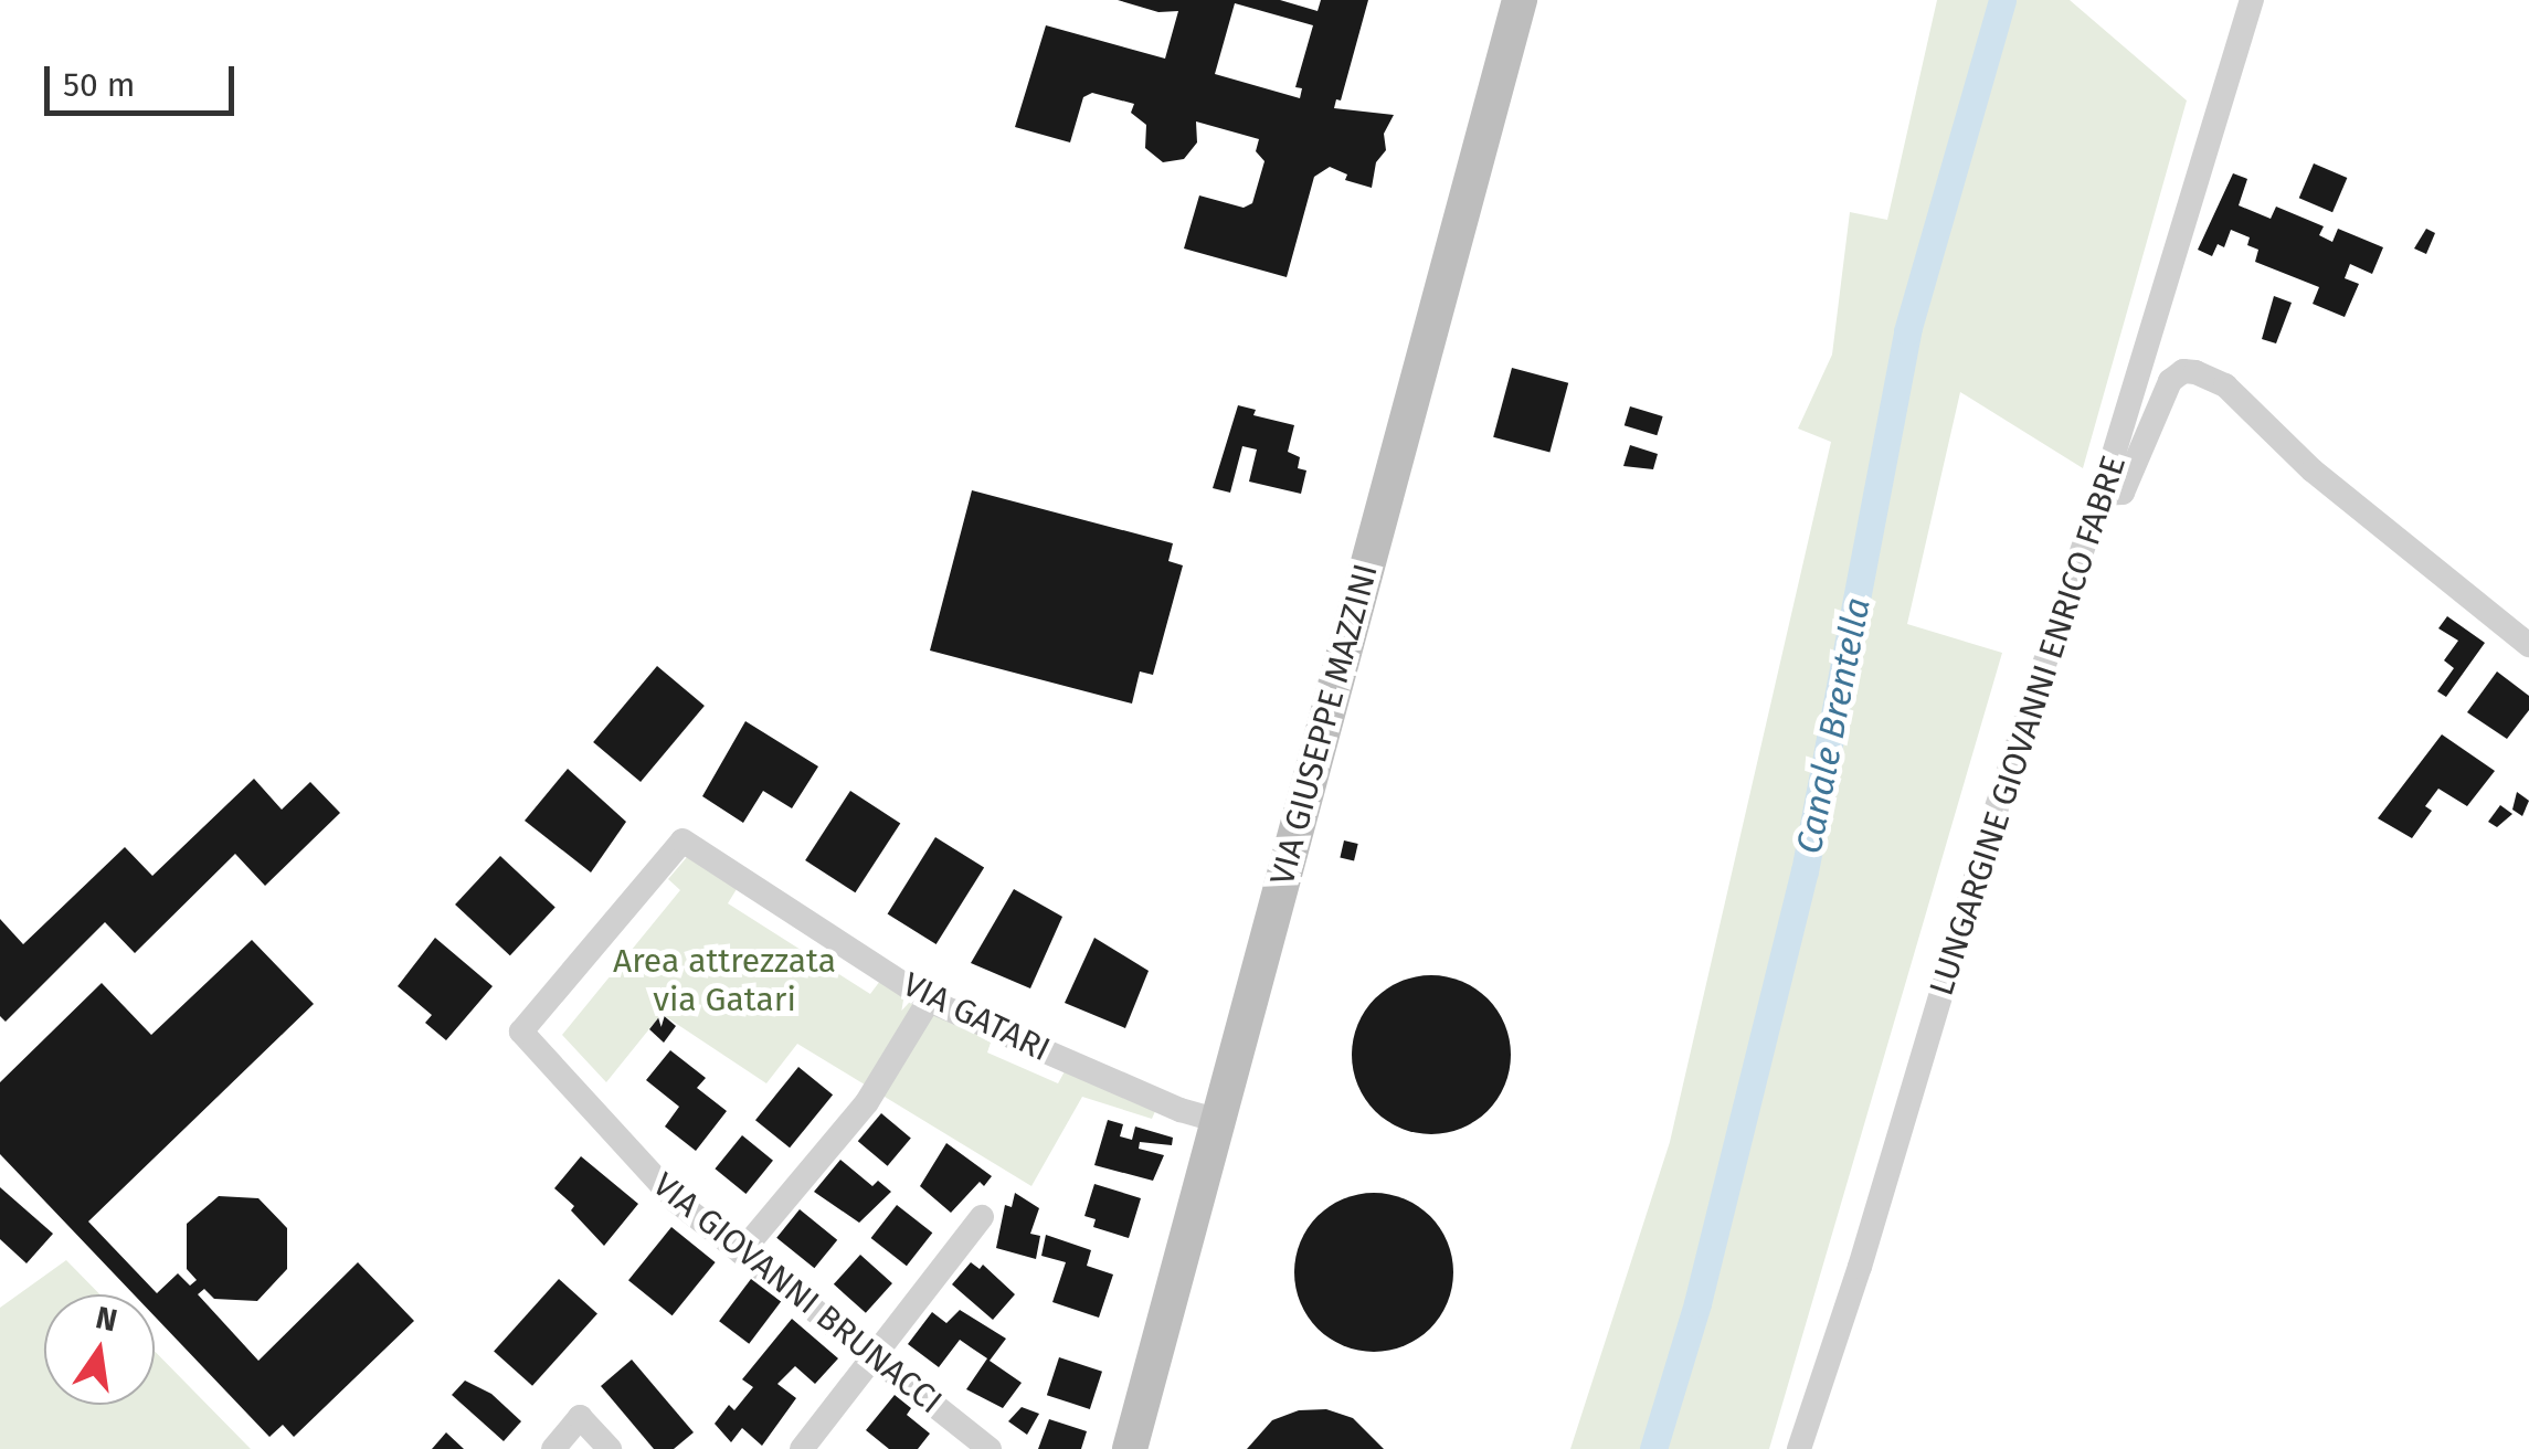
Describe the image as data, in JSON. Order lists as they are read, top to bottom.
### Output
{
  "streets": {
    "main road": ["VIA GIUSEPPE MAZZINI"],
    "street": ["LUNGARGINE GIOVANNI ENRICO FABRE", "VIA GATARI", "VIA GIOVANNI BRUNACCI"]
  },
  "crossings": [
    ["VIA GIUSEPPE MAZZINI", "VIA GATARI"],
    ["VIA GATARI", "VIA GIOVANNI BRUNACCI"]
  ],
  "water": ["Canale Brentella"],
  "parks": ["Area attrezzata via Gatari"],
  "scale_bar": "50 m",
  "north": "top"
}
